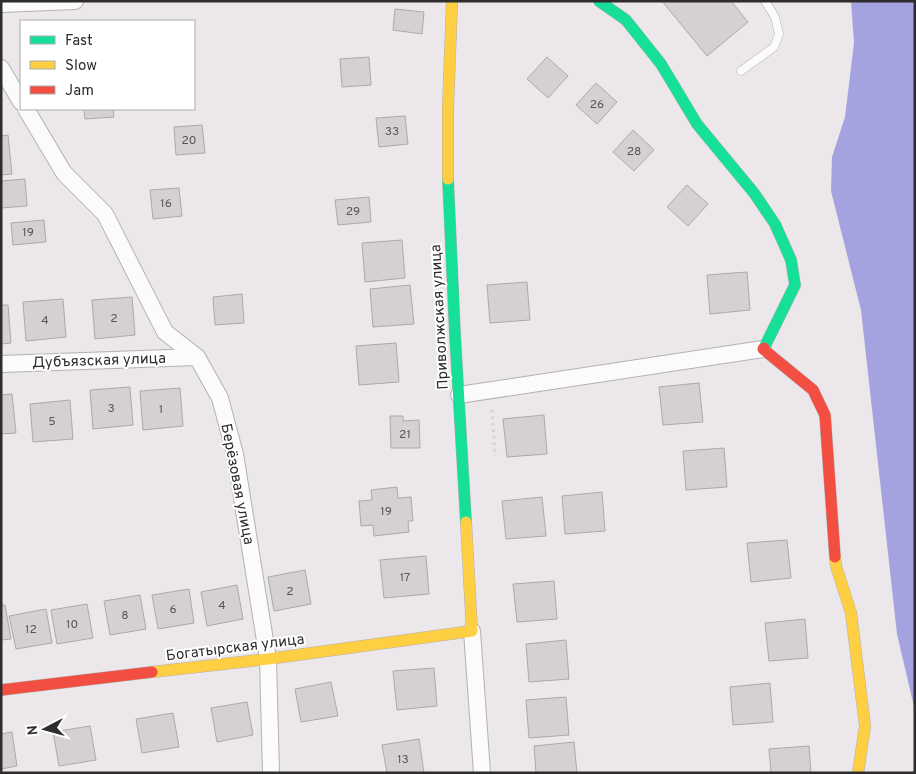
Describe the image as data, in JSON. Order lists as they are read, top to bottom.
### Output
{
  "streets": {
    "main road": ["Приволжская улица", "Богатырская улица"],
    "street": ["Дубъязская улица", "Берёзовая улица"]
  },
  "crossings": [
    ["Приволжская улица", "Богатырская улица"],
    ["Дубъязская улица", "Берёзовая улица"],
    ["Берёзовая улица", "Богатырская улица"]
  ],
  "house_numbers": [
    "26",
    "33",
    "20",
    "28",
    "16",
    "29",
    "19",
    "2",
    "4",
    "3",
    "1",
    "5",
    "21",
    "19",
    "17",
    "2",
    "4",
    "6",
    "8",
    "10",
    "12",
    "13"
  ],
  "legend": ["Fast", "Slow", "Jam"],
  "north": "left"
}
